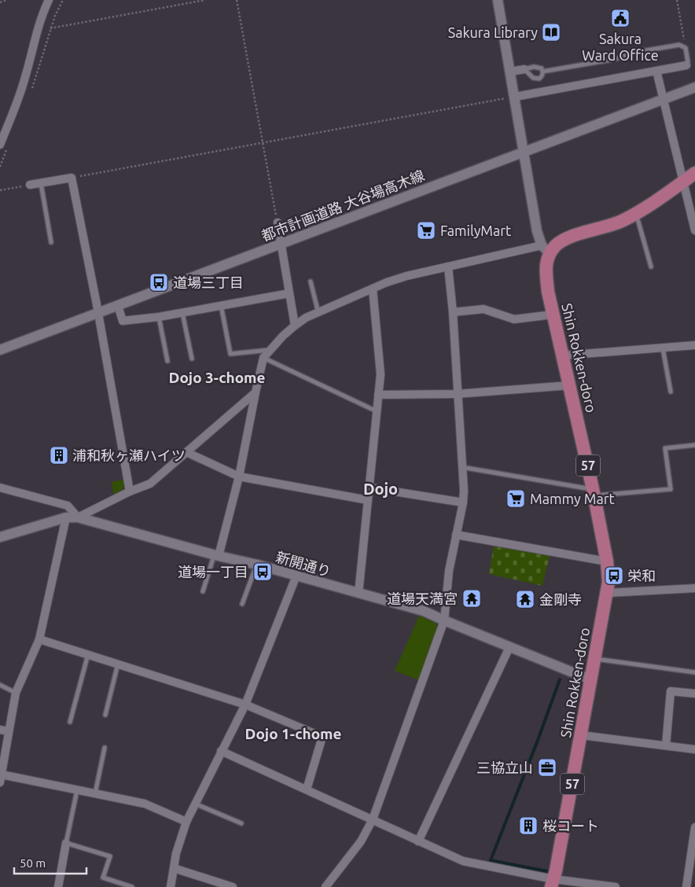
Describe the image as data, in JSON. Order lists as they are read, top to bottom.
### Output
{
  "streets": {
    "main road": ["Shin Rokken-doro", "57"],
    "street": ["都市計画道路 大谷場高木線", "新開通り"]
  },
  "crossings": [
    ["Shin Rokken-doro", "新開通り"]
  ],
  "districts": ["Dojo 3-chome", "Dojo", "Dojo 1-chome"],
  "places": {
    "public building": ["Sakura Ward Office"],
    "library": ["Sakura Library"],
    "supermarket": ["FamilyMart", "Mammy Mart"],
    "bus stop": ["道場三丁目", "道場一丁目", "栄和"],
    "building": ["浦和秋ヶ瀬ハイツ", "桜コート"],
    "temple": ["道場天満宮", "金剛寺"],
    "office": ["三協立山"]
  },
  "scale_bar": "50 m"
}
